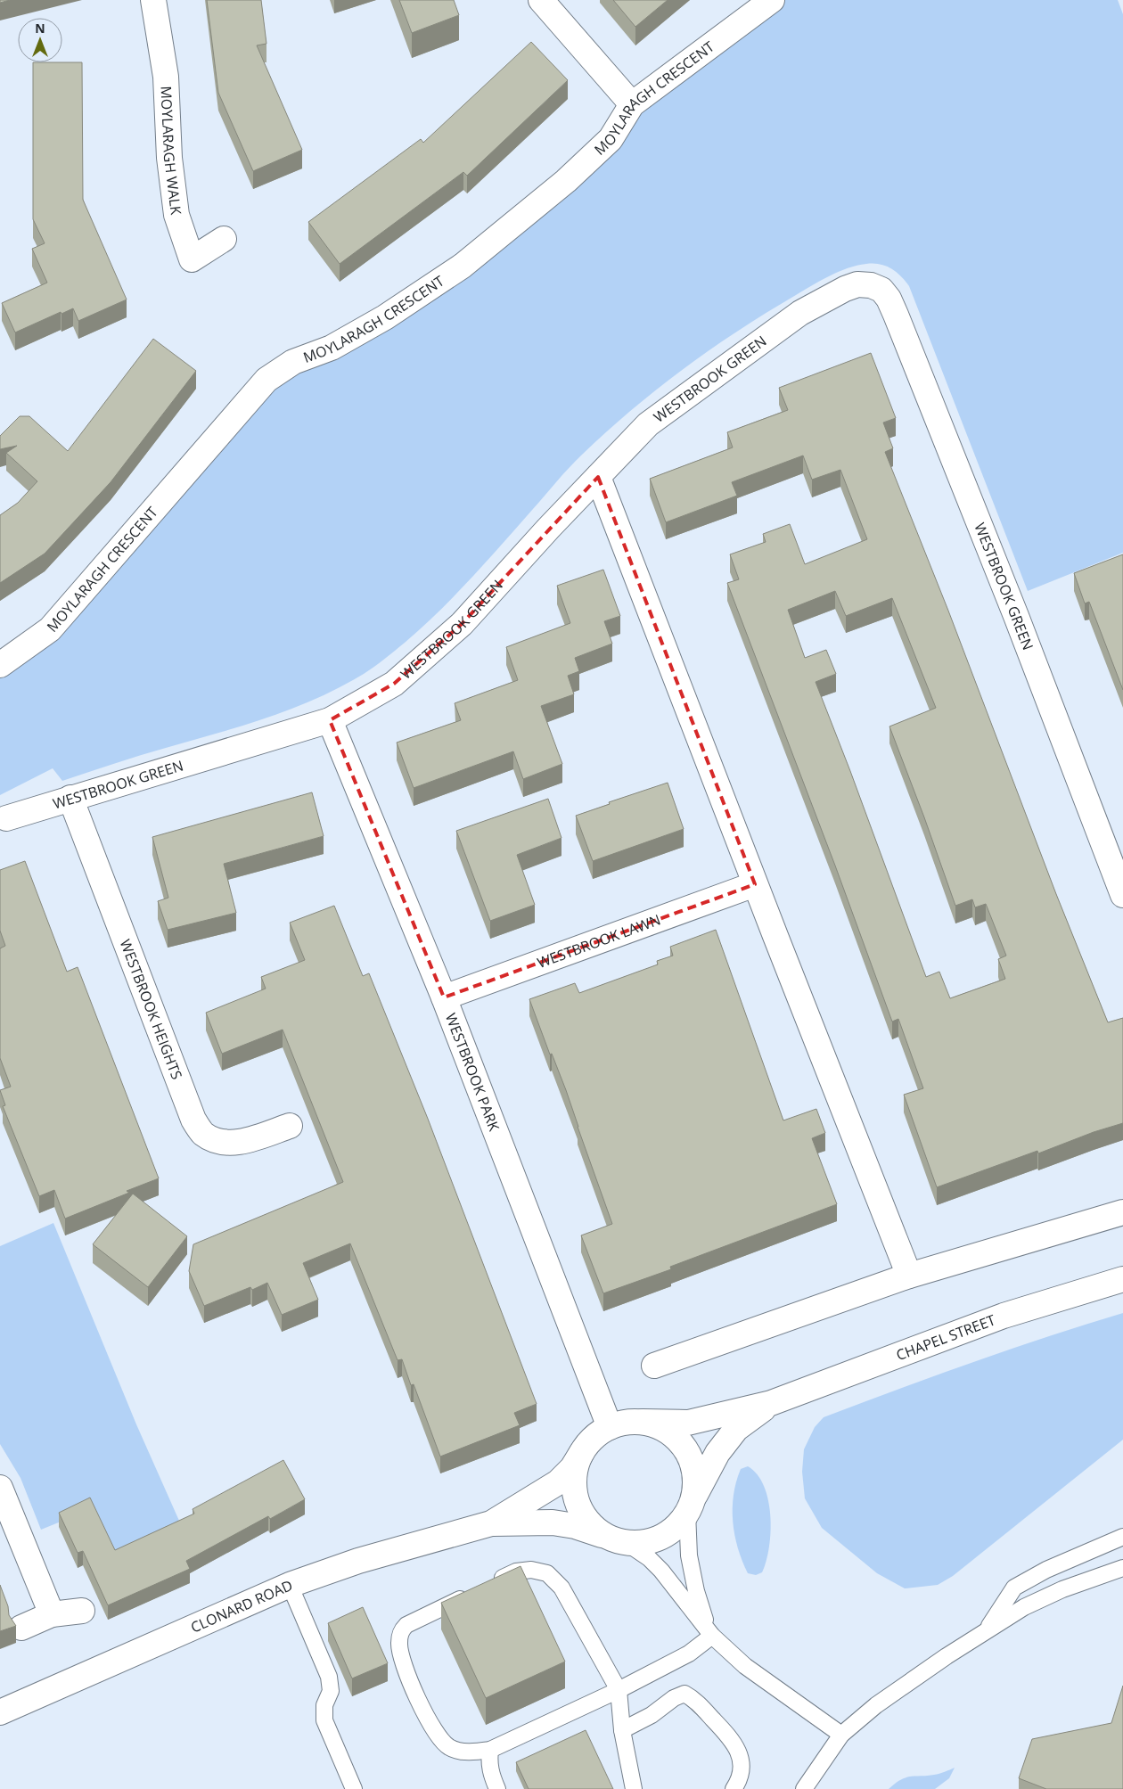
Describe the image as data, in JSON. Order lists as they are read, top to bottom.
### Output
{
  "streets": {
    "street": [
      "MOYLARAGH CRESCENT",
      "MOYLARAGH WALK",
      "WESTBROOK GREEN",
      "WESTBROOK LAWN",
      "WESTBROOK HEIGHTS",
      "WESTBROOK PARK",
      "CHAPEL STREET",
      "CLONARD ROAD"
    ]
  },
  "crossings": [
    ["WESTBROOK GREEN", "WESTBROOK HEIGHTS"],
    ["WESTBROOK GREEN", "WESTBROOK PARK"],
    ["WESTBROOK LAWN", "WESTBROOK PARK"],
    ["WESTBROOK PARK", "CHAPEL STREET"],
    ["WESTBROOK PARK", "CLONARD ROAD"],
    ["CHAPEL STREET", "CLONARD ROAD"]
  ],
  "north": "top"
}
